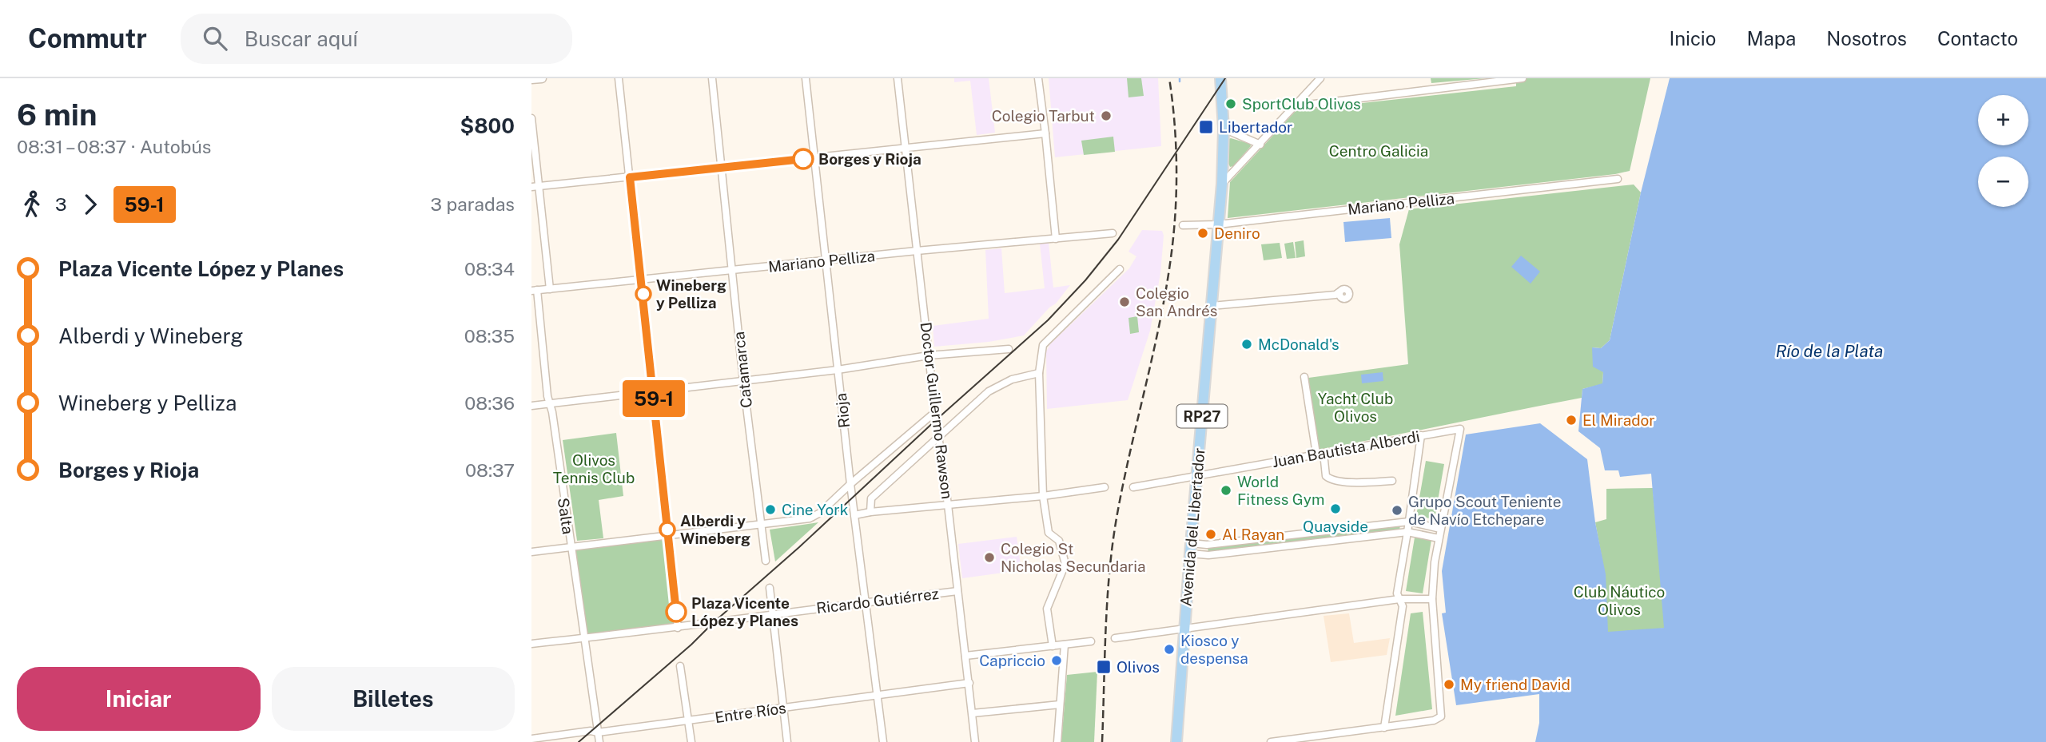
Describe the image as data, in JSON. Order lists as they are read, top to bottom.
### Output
{
  "streets": {
    "main road": ["RP27", "Avenida del Libertador"],
    "street": [
      "Mariano Pelliza",
      "Catamarca",
      "Rioja",
      "Doctor Guillermo Rawson",
      "Juan Bautista Alberdi",
      "Salta",
      "Ricardo Gutiérrez",
      "Entre Ríos"
    ]
  },
  "crossings": [
    ["Mariano Pelliza", "Catamarca"],
    ["Mariano Pelliza", "Rioja"],
    ["Mariano Pelliza", "Doctor Guillermo Rawson"],
    ["Mariano Pelliza", "Salta"],
    ["Mariano Pelliza", "Avenida del Libertador"],
    ["Rioja", "Ricardo Gutiérrez"],
    ["Rioja", "Entre Ríos"],
    ["Doctor Guillermo Rawson", "Ricardo Gutiérrez"],
    ["Doctor Guillermo Rawson", "Entre Ríos"],
    ["Juan Bautista Alberdi", "Avenida del Libertador"],
    ["Salta", "Ricardo Gutiérrez"],
    ["Salta", "Entre Ríos"]
  ],
  "water": ["Río de la Plata"],
  "parks": [
    "Centro Galicia",
    "Yacht Club Olivos",
    "Olivos Tennis Club",
    "Club Náutico Olivos"
  ],
  "places": {
    "other": [
      "SportClub Olivos",
      "Colegio Tarbut",
      "Borges y Rioja",
      "Deniro",
      "Wineberg y Pelliza",
      "Colegio San Andrés",
      "McDonald's",
      "El Mirador",
      "World Fitness Gym",
      "Quayside",
      "Cine York",
      "Grupo Scout Teniente de Navío Etchepare",
      "Alberdi y Wineberg",
      "Al Rayan",
      "Colegio St Nicholas Secundaria",
      "Plaza Vicente López y Planes",
      "Kiosco y despensa",
      "Capriccio",
      "My friend David"
    ],
    "transit": ["Libertador", "Olivos"]
  },
  "lines": ["bus line 59-1"],
  "page": {
    "header": "Commutr",
    "search": "Buscar aquí",
    "nav": [
      "Inicio",
      "Mapa",
      "Nosotros",
      "Contacto"
    ],
    "heading": ["6 min", "08:31 – 08:37 · Autobús", "$800"],
    "on_map": "59-1",
    "map_buttons": ["+", "−"],
    "legs": ["3", "59-1", "3 paradas"],
    "list": [
      {
        "name": "Plaza Vicente López y Planes",
        "value": "08:34"
      },
      {
        "name": "Alberdi y Wineberg",
        "value": "08:35"
      },
      {
        "name": "Wineberg y Pelliza",
        "value": "08:36"
      },
      {
        "name": "Borges y Rioja",
        "value": "08:37"
      }
    ],
    "buttons": ["Iniciar", "Billetes"]
  }
}
